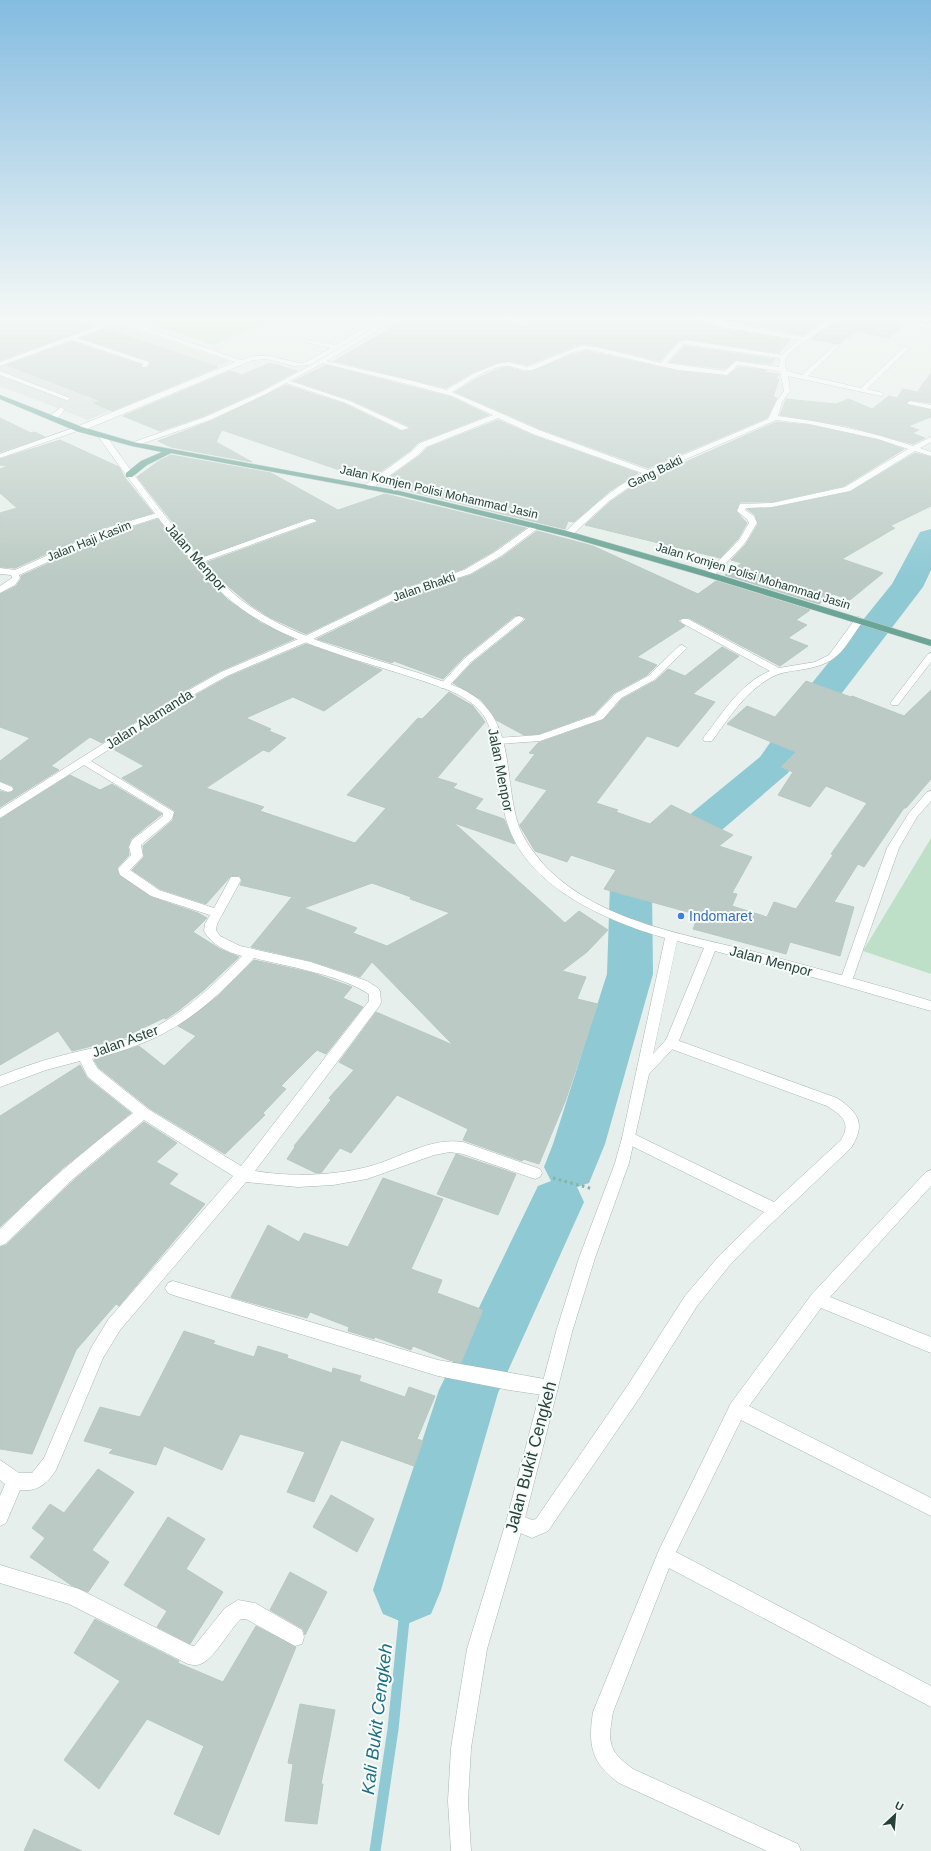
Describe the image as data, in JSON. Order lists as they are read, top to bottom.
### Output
{
  "streets": {
    "main road": ["Jalan Komjen Polisi Mohammad Jasin"],
    "street": [
      "Gang Bakti",
      "Jalan Haji Kasim",
      "Jalan Menpor",
      "Jalan Bhakti",
      "Jalan Alamanda",
      "Jalan Aster",
      "Jalan Bukit Cengkeh"
    ]
  },
  "crossings": [
    ["Gang Bakti", "Jalan Komjen Polisi Mohammad Jasin"],
    ["Jalan Komjen Polisi Mohammad Jasin", "Jalan Menpor"],
    ["Jalan Komjen Polisi Mohammad Jasin", "Jalan Bhakti"],
    ["Jalan Haji Kasim", "Jalan Menpor"],
    ["Jalan Menpor", "Jalan Bhakti"],
    ["Jalan Menpor", "Jalan Alamanda"],
    ["Jalan Menpor", "Jalan Bukit Cengkeh"],
    ["Jalan Bhakti", "Jalan Alamanda"]
  ],
  "water": ["Kali Bukit Cengkeh"],
  "places": ["Indomaret"],
  "north": "top right"
}
